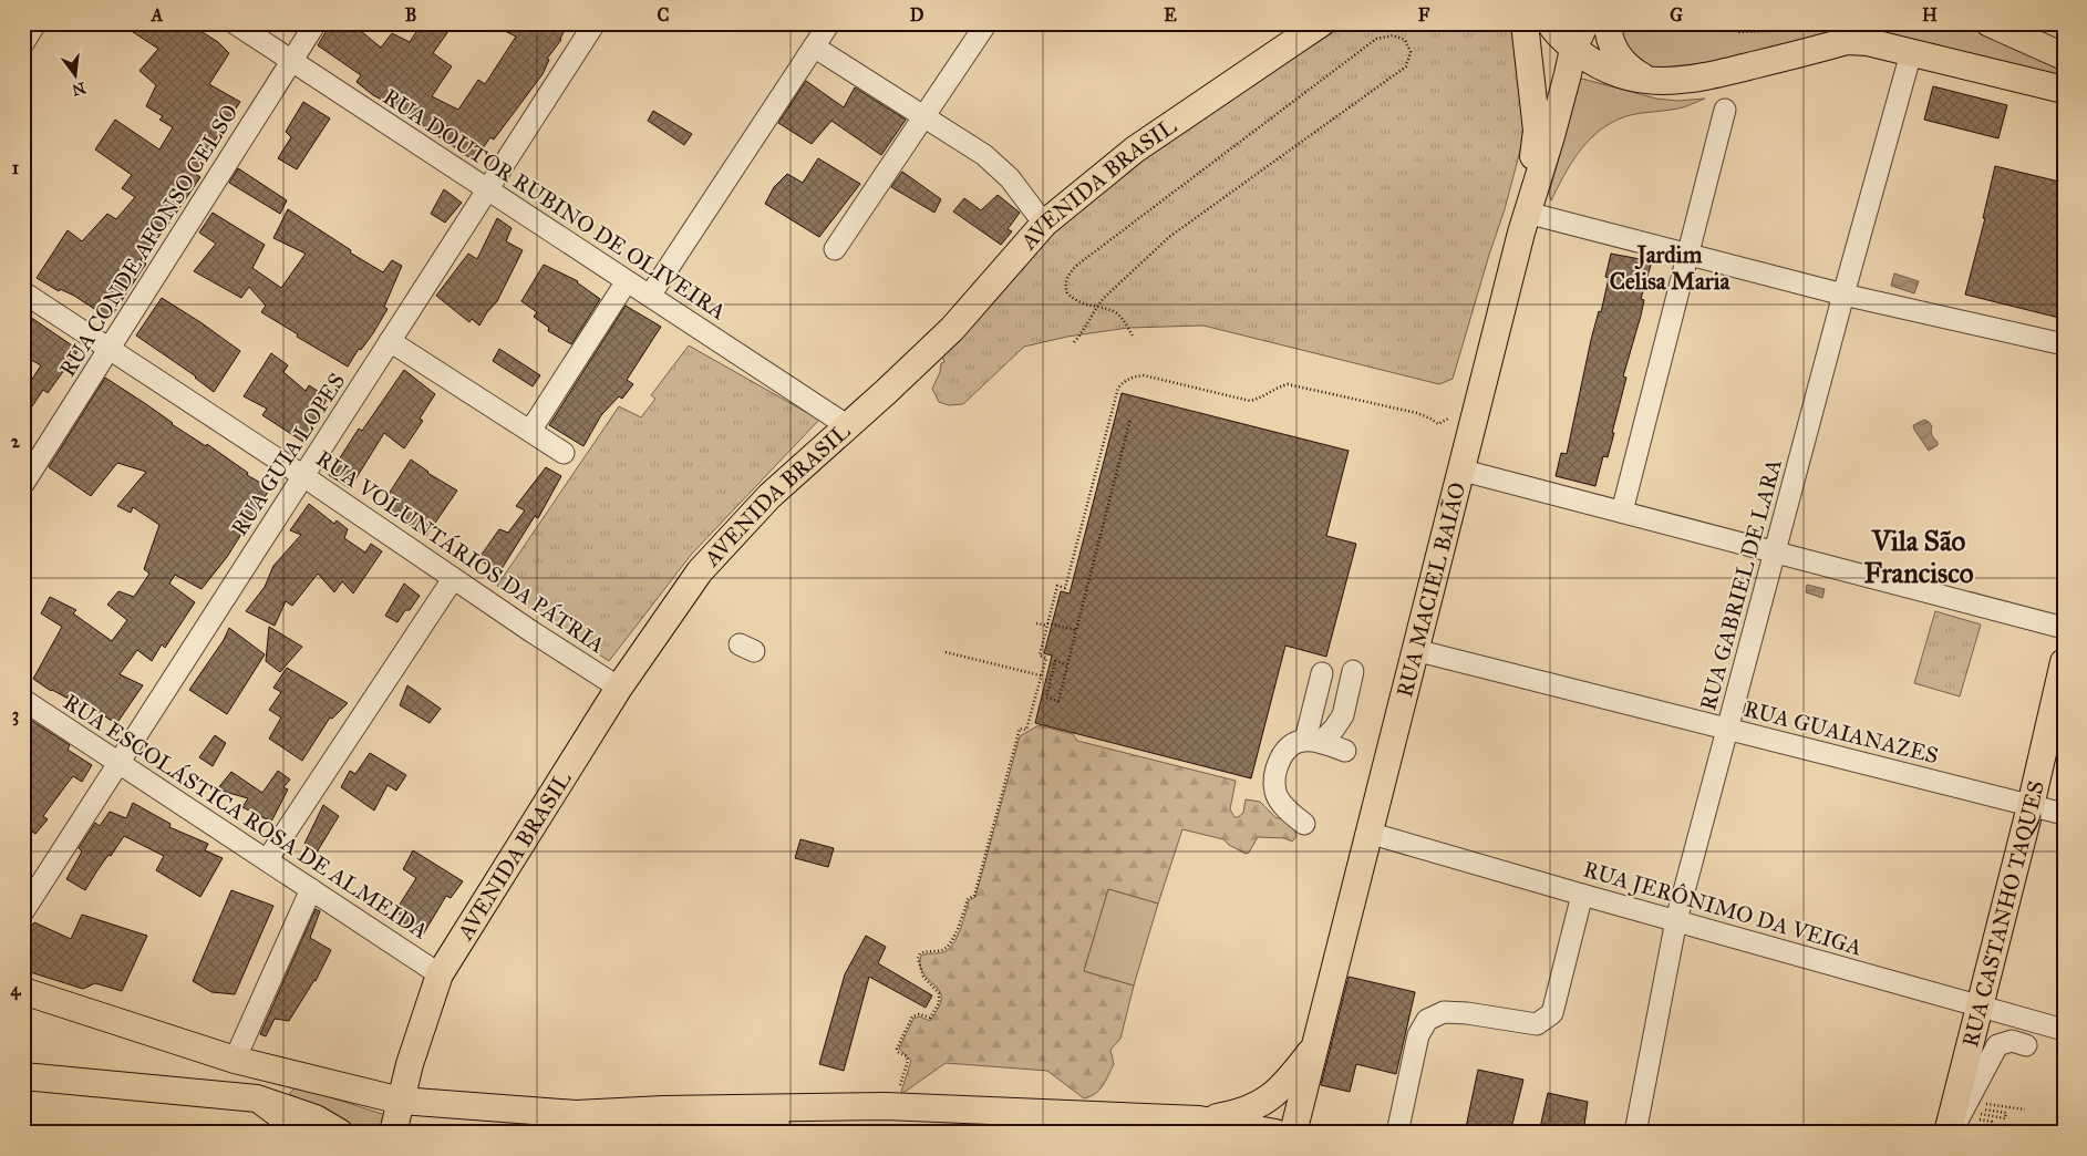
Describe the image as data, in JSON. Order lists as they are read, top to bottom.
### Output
{
  "streets": {
    "main road": ["AVENIDA BRASIL", "RUA MACIEL BAIÃO", "RUA CASTANHO TAQUES"],
    "street": [
      "RUA DOUTOR RUBINO DE OLIVEIRA",
      "RUA CONDE AFONSO CELSO",
      "RUA GUIA LOPES",
      "RUA VOLUNTÁRIOS DA PÁTRIA",
      "RUA GABRIEL DE LARA",
      "RUA GUAIANAZES",
      "RUA ESCOLÁSTICA ROSA DE ALMEIDA",
      "RUA JERÔNIMO DA VEIGA"
    ]
  },
  "crossings": [
    ["AVENIDA BRASIL", "RUA DOUTOR RUBINO DE OLIVEIRA"],
    ["AVENIDA BRASIL", "RUA VOLUNTÁRIOS DA PÁTRIA"],
    ["AVENIDA BRASIL", "RUA ESCOLÁSTICA ROSA DE ALMEIDA"],
    ["RUA DOUTOR RUBINO DE OLIVEIRA", "RUA CONDE AFONSO CELSO"],
    ["RUA DOUTOR RUBINO DE OLIVEIRA", "RUA GUIA LOPES"],
    ["RUA CONDE AFONSO CELSO", "RUA VOLUNTÁRIOS DA PÁTRIA"],
    ["RUA GUIA LOPES", "RUA VOLUNTÁRIOS DA PÁTRIA"],
    ["RUA GUIA LOPES", "RUA ESCOLÁSTICA ROSA DE ALMEIDA"],
    ["RUA GABRIEL DE LARA", "RUA GUAIANAZES"],
    ["RUA GABRIEL DE LARA", "RUA JERÔNIMO DA VEIGA"],
    ["RUA MACIEL BAIÃO", "RUA GUAIANAZES"],
    ["RUA MACIEL BAIÃO", "RUA JERÔNIMO DA VEIGA"],
    ["RUA GUAIANAZES", "RUA CASTANHO TAQUES"],
    ["RUA JERÔNIMO DA VEIGA", "RUA CASTANHO TAQUES"]
  ],
  "districts": ["Jardim Celisa Maria", "Vila São Francisco"],
  "north": "bottom",
  "grid": {
    "columns": [
      "A",
      "B",
      "C",
      "D",
      "E",
      "F",
      "G",
      "H"
    ],
    "rows": [
      "1",
      "2",
      "3",
      "4"
    ]
  }
}
